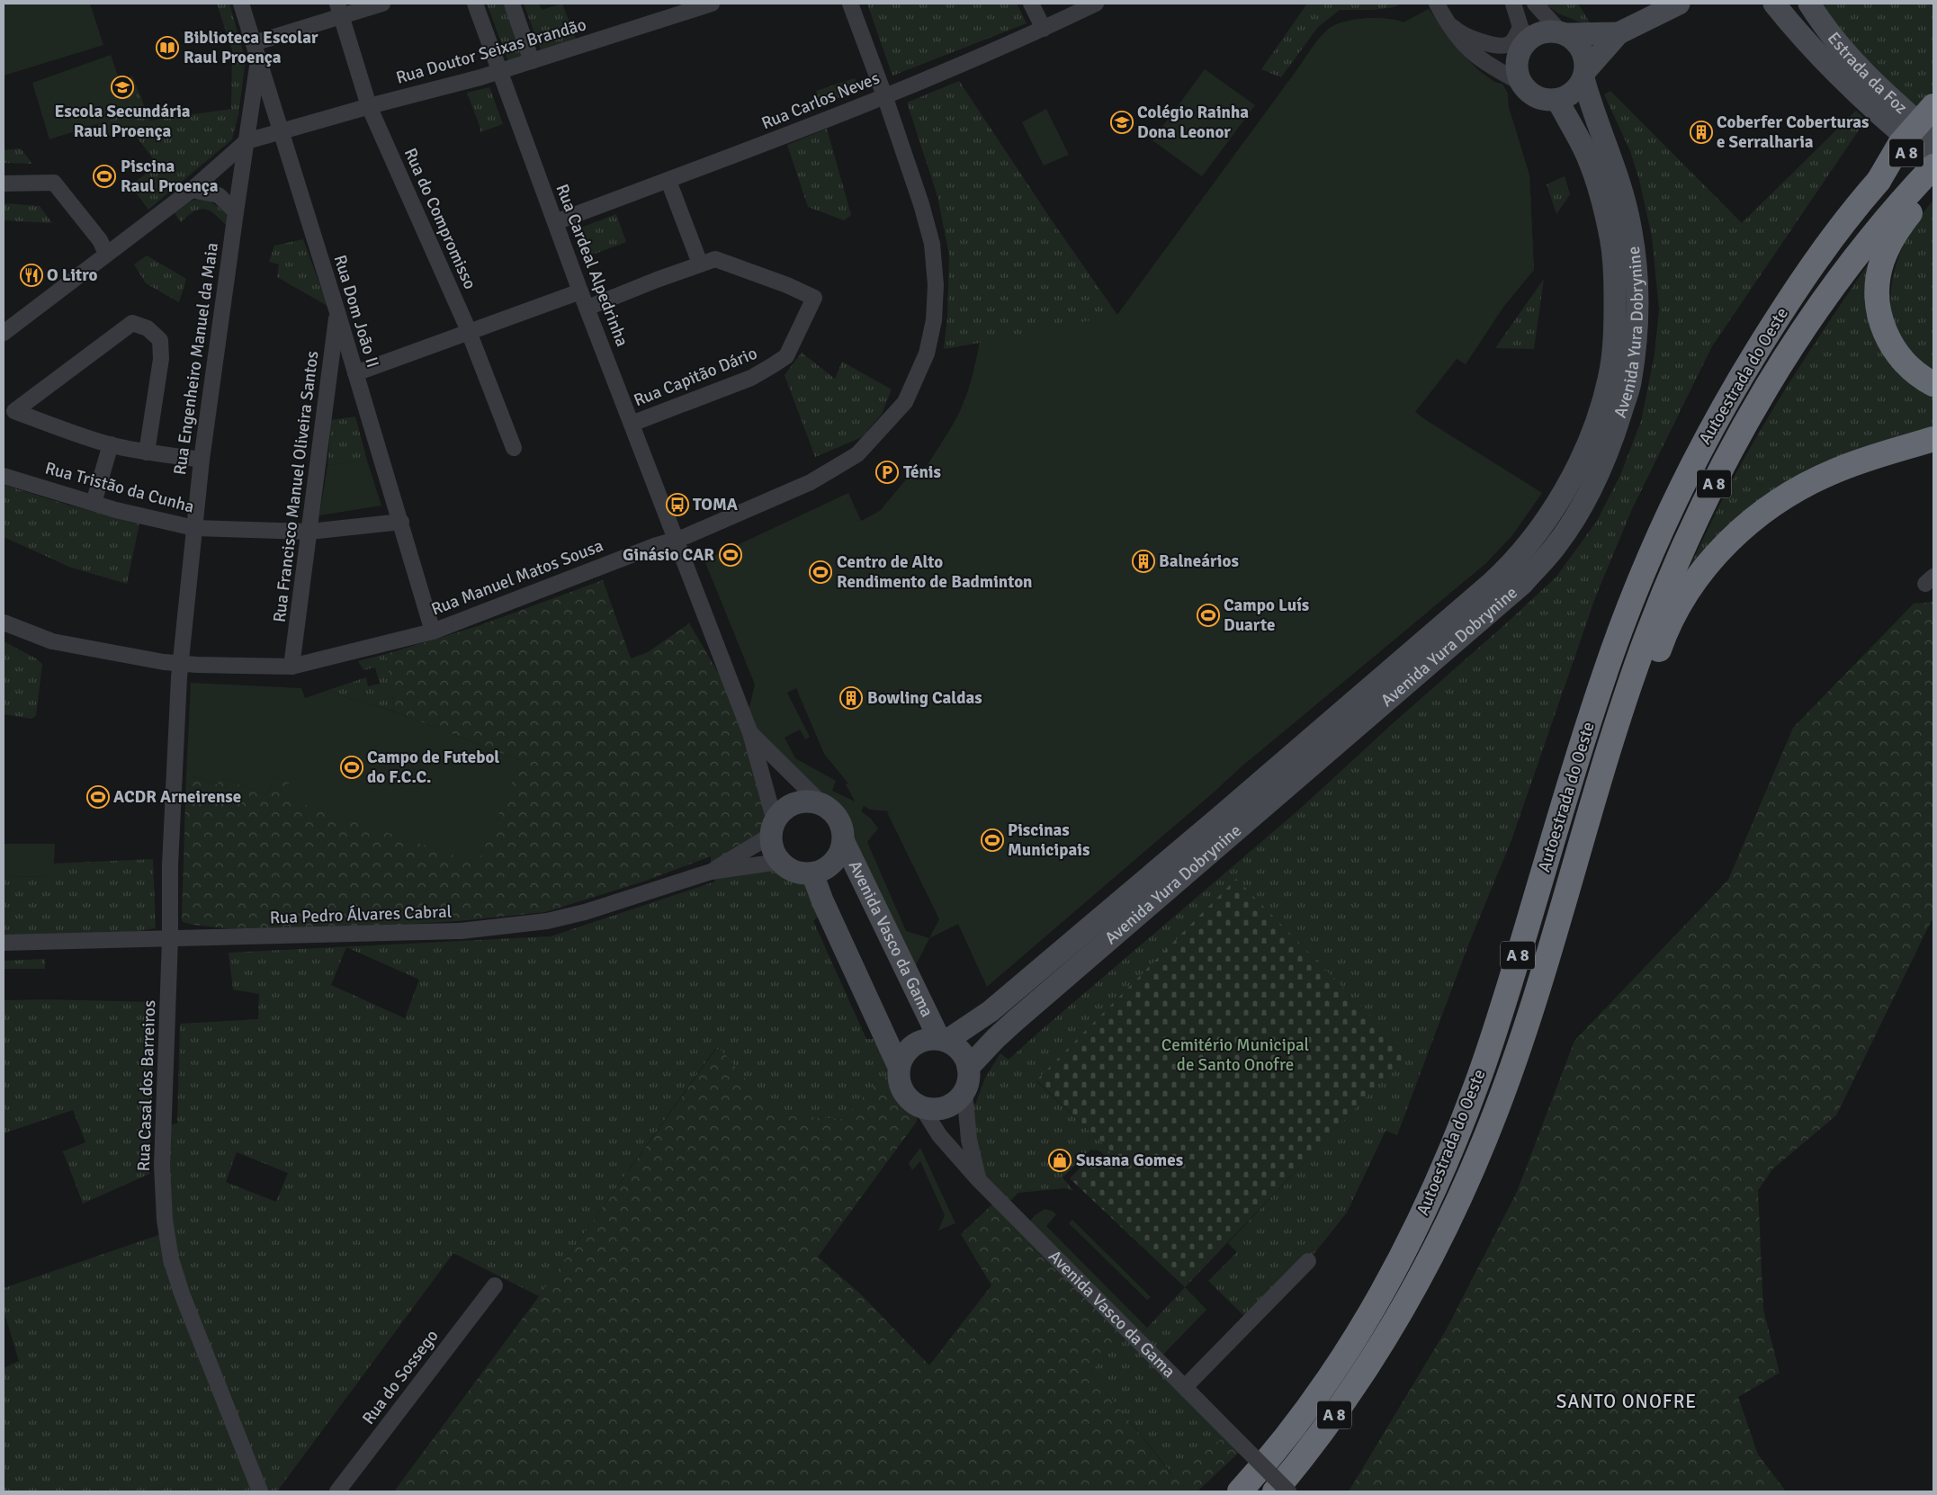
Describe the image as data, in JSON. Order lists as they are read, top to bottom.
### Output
{
  "streets": {
    "highway": ["A 8", "Autoestrada do Oeste"],
    "main road": ["Estrada da Foz", "Avenida Yura Dobrynine", "Avenida Vasco da Gama"],
    "street": [
      "Rua Doutor Seixas Brandão",
      "Rua Carlos Neves",
      "Rua do Compromisso",
      "Rua Cardeal Alpedrinha",
      "Rua Dom João II",
      "Rua Engenheiro Manuel da Maia",
      "Rua Capitão Dário",
      "Rua Francisco Manuel Oliveira Santos",
      "Rua Tristão da Cunha",
      "Rua Manuel Matos Sousa",
      "Rua Pedro Álvares Cabral",
      "Rua Casal dos Barreiros",
      "Rua do Sossego"
    ]
  },
  "crossings": [
    ["Rua Doutor Seixas Brandão", "Rua do Compromisso"],
    ["Rua Doutor Seixas Brandão", "Rua Cardeal Alpedrinha"],
    ["Rua Doutor Seixas Brandão", "Rua Dom João II"],
    ["Rua Doutor Seixas Brandão", "Rua Engenheiro Manuel da Maia"],
    ["Rua Carlos Neves", "Rua Cardeal Alpedrinha"],
    ["Rua Carlos Neves", "Rua Manuel Matos Sousa"],
    ["Rua Cardeal Alpedrinha", "Rua Capitão Dário"],
    ["Rua Cardeal Alpedrinha", "Rua Manuel Matos Sousa"],
    ["Rua Dom João II", "Rua Engenheiro Manuel da Maia"],
    ["Rua Dom João II", "Rua Francisco Manuel Oliveira Santos"],
    ["Rua Dom João II", "Rua Tristão da Cunha"],
    ["Rua Dom João II", "Rua Manuel Matos Sousa"],
    ["Avenida Yura Dobrynine", "Avenida Vasco da Gama"],
    ["Rua Engenheiro Manuel da Maia", "Rua Tristão da Cunha"],
    ["Rua Engenheiro Manuel da Maia", "Rua Manuel Matos Sousa"],
    ["Rua Engenheiro Manuel da Maia", "Rua Casal dos Barreiros"],
    ["Rua Francisco Manuel Oliveira Santos", "Rua Tristão da Cunha"],
    ["Rua Francisco Manuel Oliveira Santos", "Rua Manuel Matos Sousa"],
    ["Rua Manuel Matos Sousa", "Rua Casal dos Barreiros"],
    ["Rua Pedro Álvares Cabral", "Rua Casal dos Barreiros"]
  ],
  "districts": ["SANTO ONOFRE"],
  "parks": ["Cemitério Municipal de Santo Onofre"],
  "places": {
    "library": ["Biblioteca Escolar Raul Proença"],
    "school or university": ["Escola Secundária Raul Proença", "Colégio Rainha Dona Leonor"],
    "building": ["Coberfer Coberturas e Serralharia", "Balneários", "Bowling Caldas"],
    "sports": [
      "Piscina Raul Proença",
      "Ginásio CAR",
      "Centro de Alto Rendimento de Badminton",
      "Campo Luís Duarte",
      "Campo de Futebol do F.C.C.",
      "ACDR Arneirense",
      "Piscinas Municipais"
    ],
    "restaurant": ["O Litro"],
    "parking": ["Ténis"],
    "bus stop": ["TOMA"],
    "shop": ["Susana Gomes"]
  }
}
